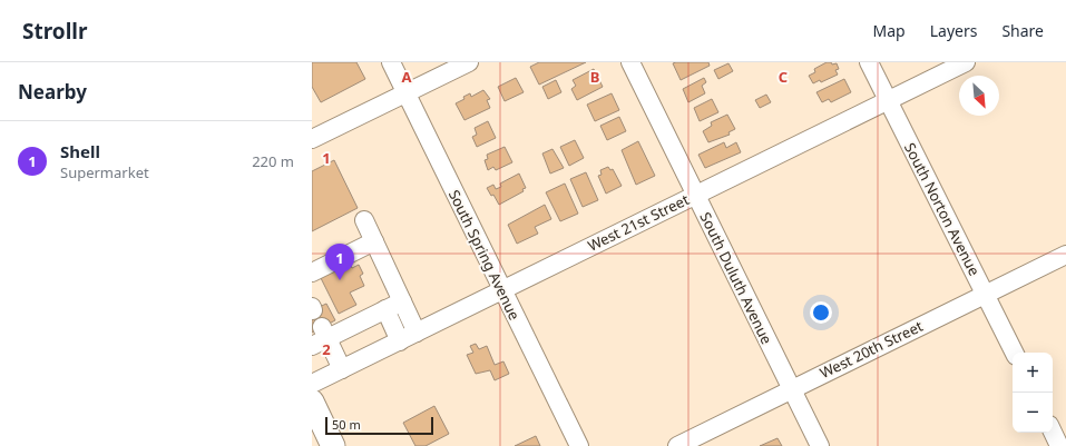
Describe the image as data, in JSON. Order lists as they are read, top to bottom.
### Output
{
  "streets": {
    "street": [
      "South Norton Avenue",
      "West 21st Street",
      "South Spring Avenue",
      "South Duluth Avenue",
      "West 20th Street"
    ]
  },
  "crossings": [
    ["South Norton Avenue", "West 21st Street"],
    ["South Norton Avenue", "West 20th Street"],
    ["West 21st Street", "South Spring Avenue"],
    ["West 21st Street", "South Duluth Avenue"],
    ["South Duluth Avenue", "West 20th Street"]
  ],
  "scale_bar": "50 m",
  "north": "bottom right",
  "page": {
    "header": "Strollr",
    "nav": ["Map", "Layers", "Share"],
    "heading": "Nearby",
    "list": [
      {
        "mark": "1",
        "name": "Shell",
        "note": "Supermarket",
        "value": "220 m"
      }
    ],
    "pins": "1",
    "map_buttons": ["+", "−"],
    "scale": "50 m"
  },
  "grid": {
    "columns": ["A", "B", "C"],
    "rows": ["1", "2"]
  }
}
